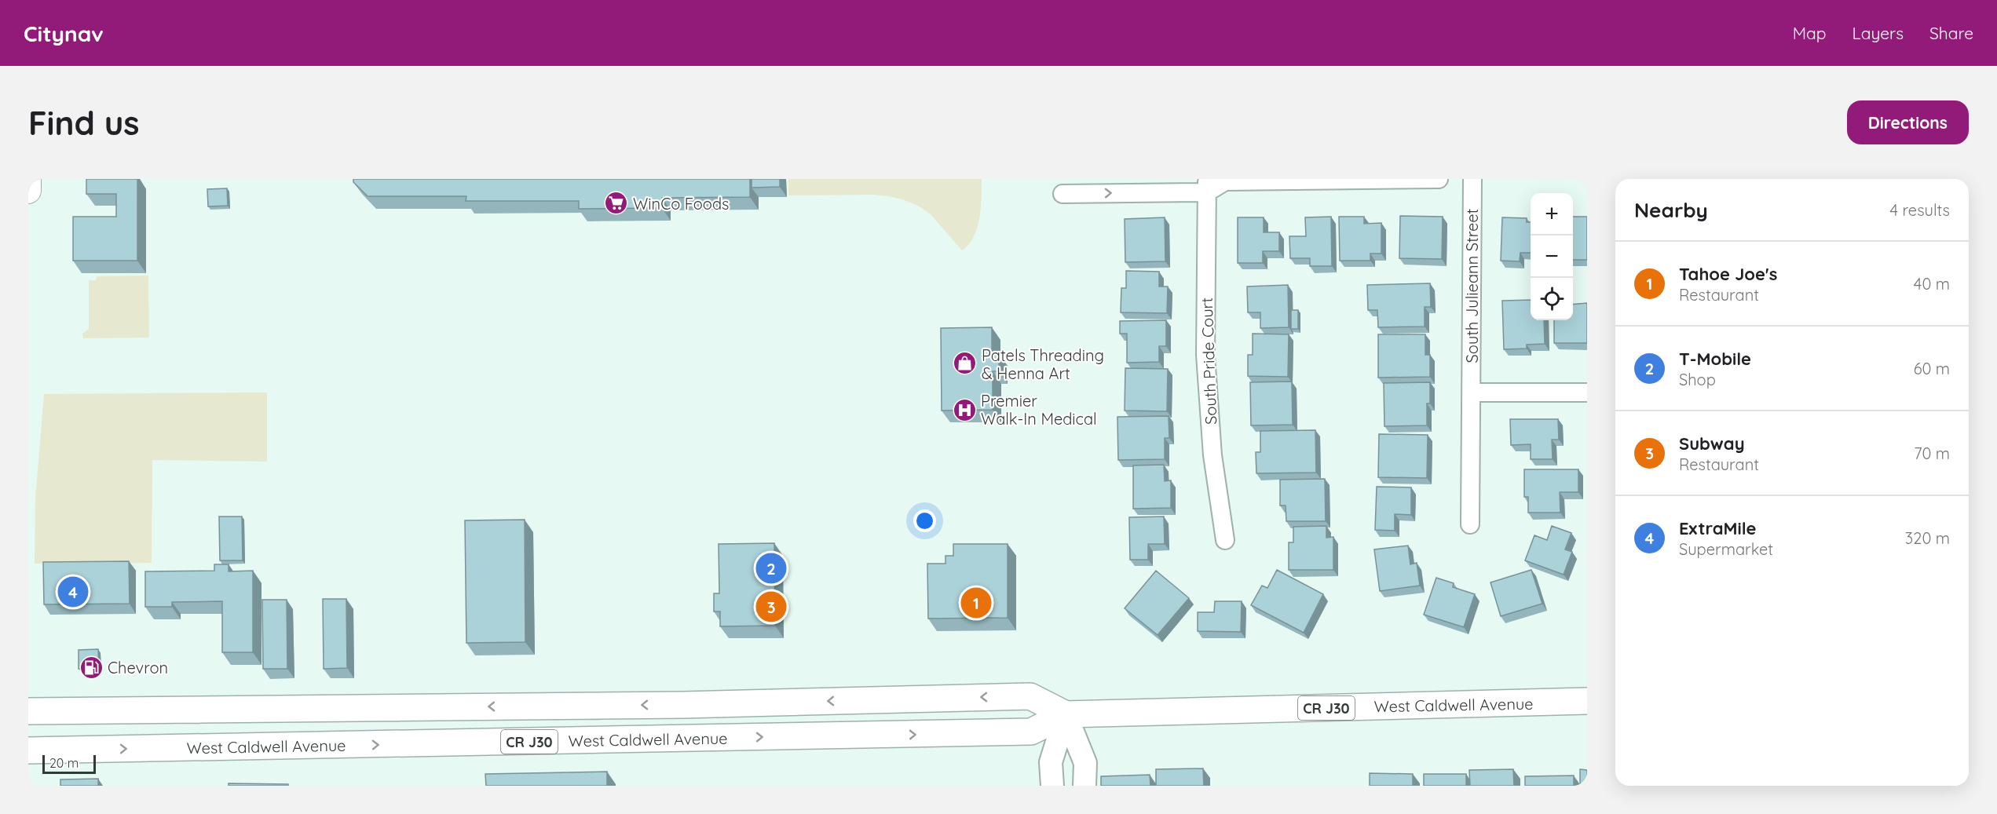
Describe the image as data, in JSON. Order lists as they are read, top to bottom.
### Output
{
  "streets": {
    "main road": ["West Caldwell Avenue", "CR J30"],
    "street": ["South Julieann Street", "South Pride Court"]
  },
  "places": {
    "supermarket": ["WinCo Foods"],
    "shop": ["Patels Threading & Henna Art"],
    "hospital": ["Premier Walk-In Medical"],
    "fuel station": ["Chevron"]
  },
  "scale_bar": "20 m",
  "page": {
    "header": "Citynav",
    "nav": ["Map", "Layers", "Share"],
    "buttons": "Directions",
    "title": "Find us",
    "heading": ["Nearby", "4 results"],
    "map_buttons": ["+", "−"],
    "list": [
      {
        "mark": "1",
        "name": "Tahoe Joe's",
        "note": "Restaurant",
        "value": "40 m"
      },
      {
        "mark": "2",
        "name": "T-Mobile",
        "note": "Shop",
        "value": "60 m"
      },
      {
        "mark": "3",
        "name": "Subway",
        "note": "Restaurant",
        "value": "70 m"
      },
      {
        "mark": "4",
        "name": "ExtraMile",
        "note": "Supermarket",
        "value": "320 m"
      }
    ],
    "pins": [
      "2",
      "4",
      "1",
      "3"
    ],
    "scale": "20 m"
  }
}
